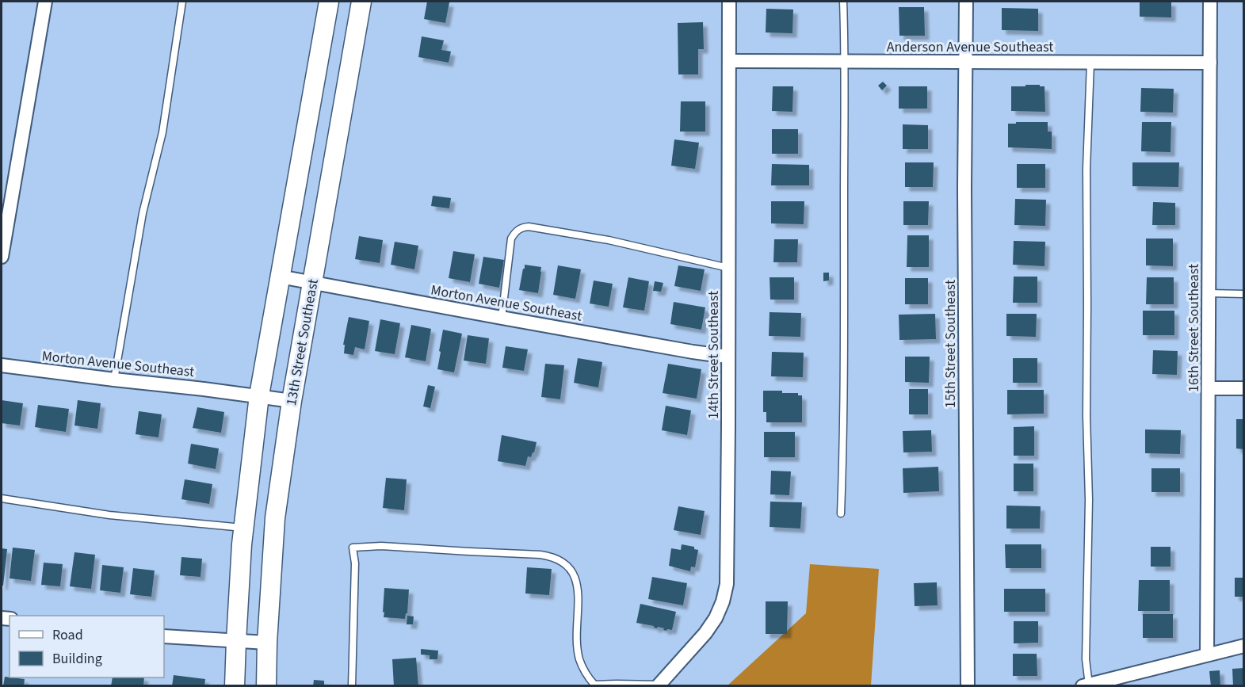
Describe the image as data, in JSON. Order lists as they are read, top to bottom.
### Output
{
  "streets": {
    "main road": ["13th Street Southeast"],
    "street": [
      "Anderson Avenue Southeast",
      "Morton Avenue Southeast",
      "16th Street Southeast",
      "15th Street Southeast",
      "14th Street Southeast"
    ]
  },
  "crossings": [
    ["Anderson Avenue Southeast", "16th Street Southeast"],
    ["Anderson Avenue Southeast", "15th Street Southeast"],
    ["Anderson Avenue Southeast", "14th Street Southeast"],
    ["Morton Avenue Southeast", "13th Street Southeast"],
    ["Morton Avenue Southeast", "14th Street Southeast"]
  ],
  "legend": ["Road", "Building"]
}
